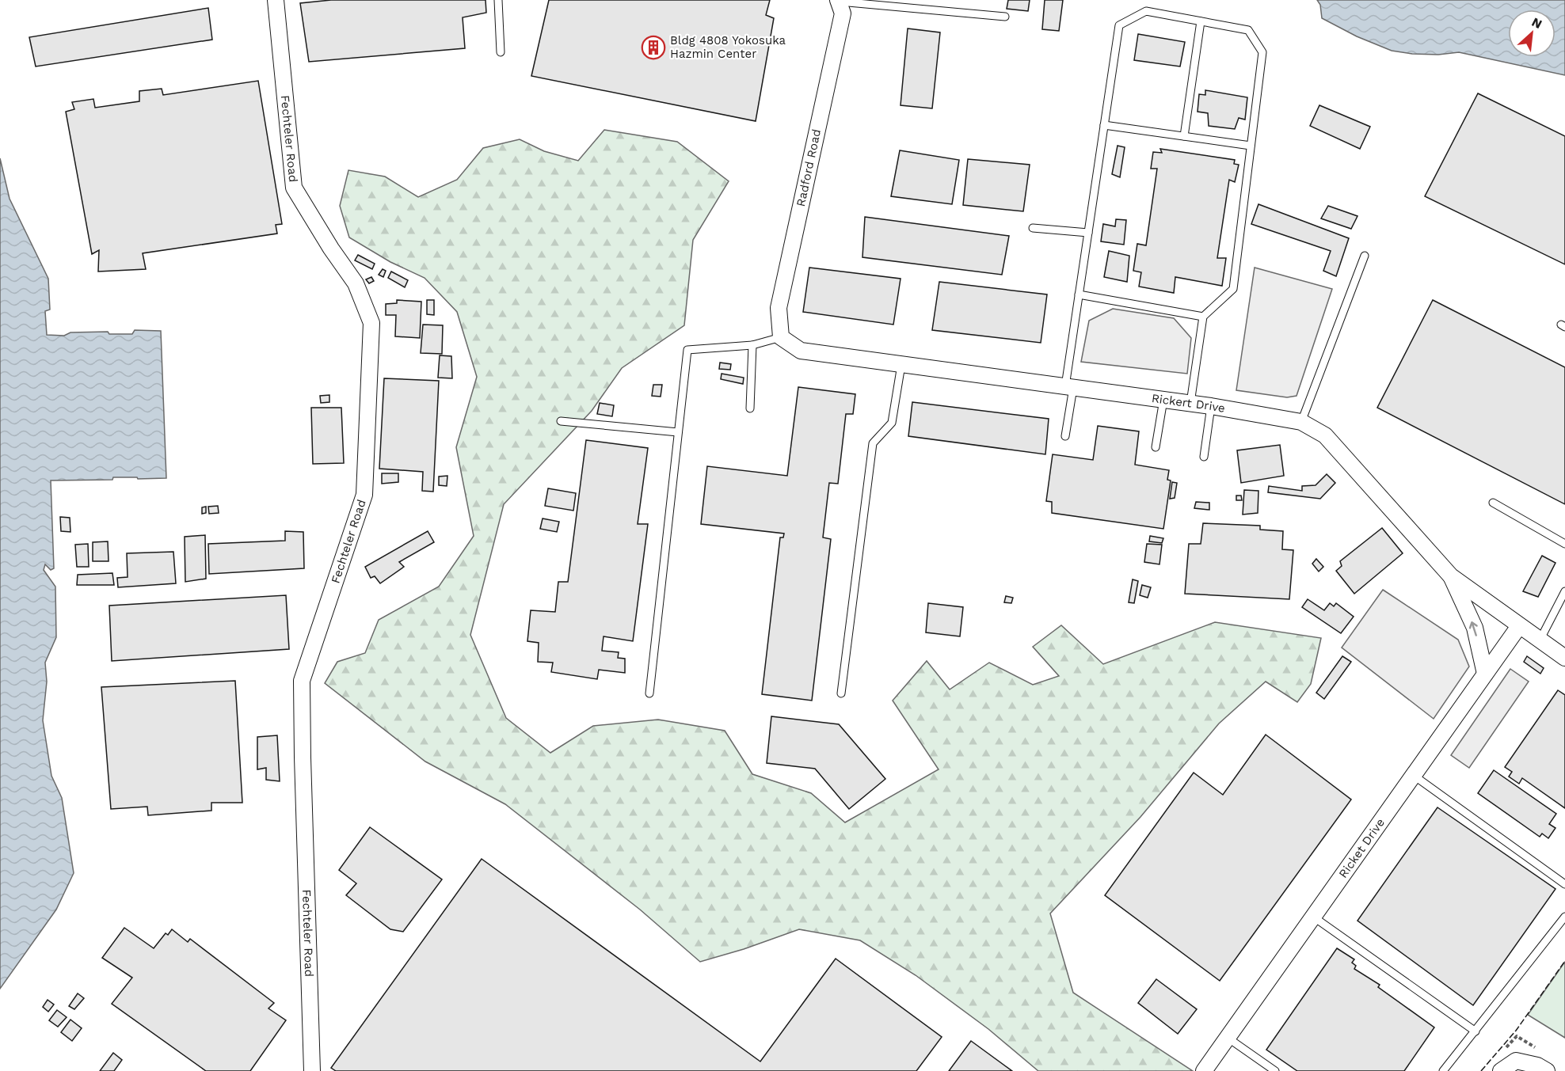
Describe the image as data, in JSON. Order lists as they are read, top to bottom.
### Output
{
  "streets": {
    "street": [
      "Fechteler Road",
      "Radford Road",
      "Rickert Drive",
      "Ricket Drive"
    ]
  },
  "crossings": [
    ["Radford Road", "Rickert Drive"],
    ["Rickert Drive", "Ricket Drive"]
  ],
  "places": {
    "building": ["Bldg 4808 Yokosuka Hazmin Center"]
  },
  "north": "top right"
}
